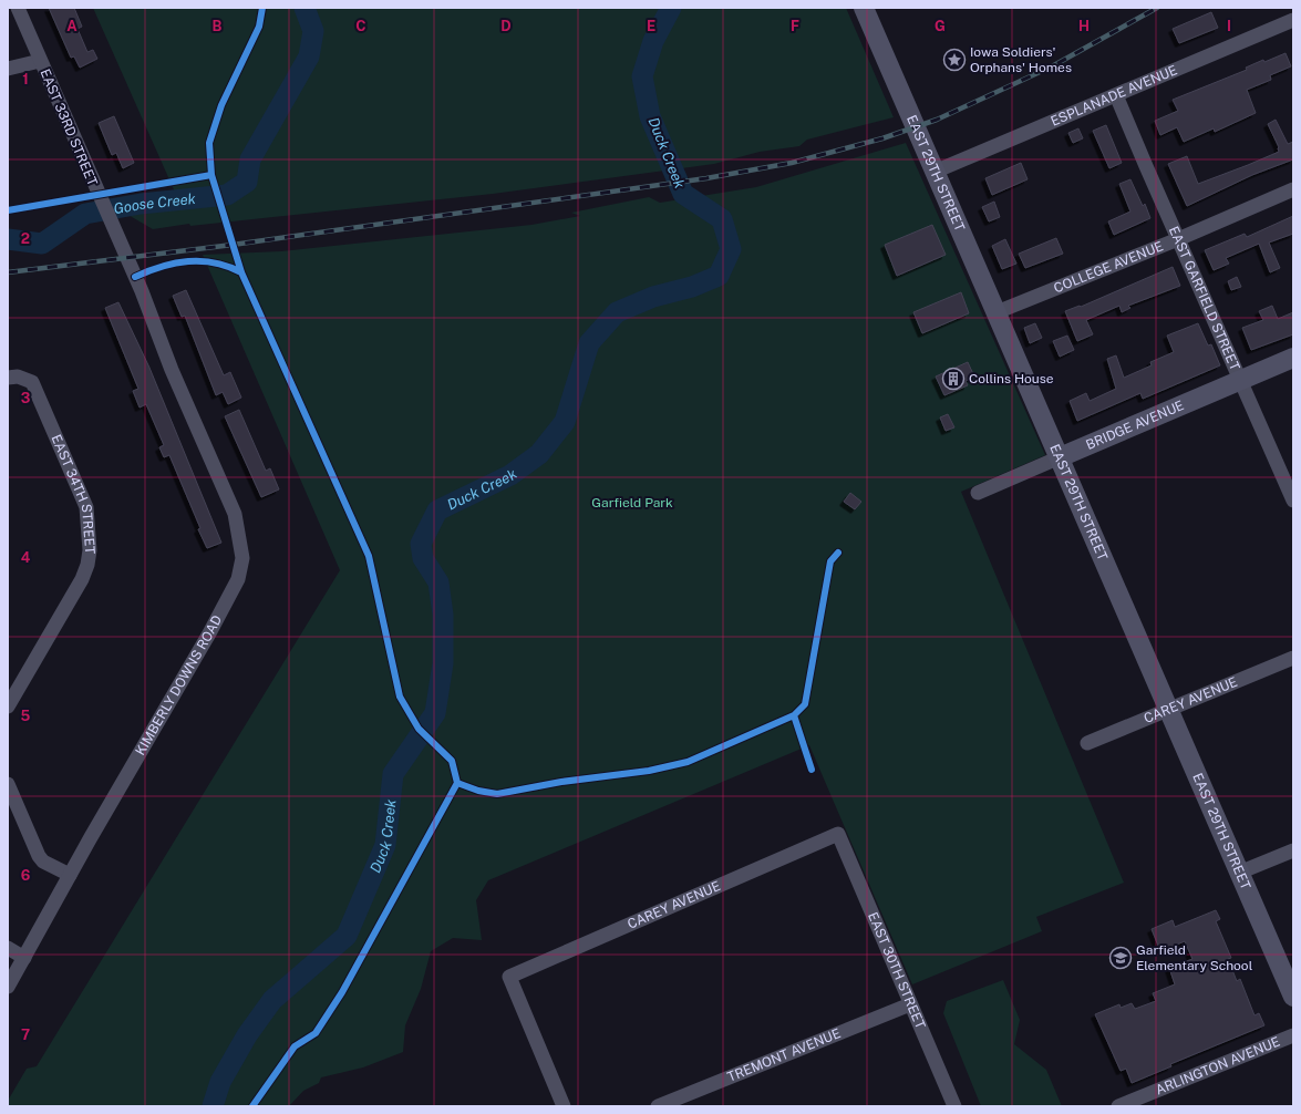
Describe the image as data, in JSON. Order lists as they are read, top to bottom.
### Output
{
  "streets": {
    "street": [
      "ESPLANADE AVENUE",
      "EAST 33RD STREET",
      "EAST 29TH STREET",
      "COLLEGE AVENUE",
      "EAST GARFIELD STREET",
      "BRIDGE AVENUE",
      "EAST 34TH STREET",
      "KIMBERLY DOWNS ROAD",
      "CAREY AVENUE",
      "EAST 30TH STREET",
      "TREMONT AVENUE",
      "ARLINGTON AVENUE"
    ]
  },
  "crossings": [
    ["ESPLANADE AVENUE", "EAST 29TH STREET"],
    ["ESPLANADE AVENUE", "EAST GARFIELD STREET"],
    ["EAST 33RD STREET", "KIMBERLY DOWNS ROAD"],
    ["EAST 29TH STREET", "COLLEGE AVENUE"],
    ["EAST 29TH STREET", "BRIDGE AVENUE"],
    ["EAST 29TH STREET", "CAREY AVENUE"],
    ["COLLEGE AVENUE", "EAST GARFIELD STREET"],
    ["EAST GARFIELD STREET", "BRIDGE AVENUE"],
    ["CAREY AVENUE", "EAST 30TH STREET"],
    ["EAST 30TH STREET", "TREMONT AVENUE"]
  ],
  "water": ["Duck Creek", "Goose Creek"],
  "parks": ["Garfield Park"],
  "places": {
    "place": ["Iowa Soldiers' Orphans' Homes"],
    "building": ["Collins House"],
    "school or university": ["Garfield Elementary School"]
  },
  "grid": {
    "columns": [
      "A",
      "B",
      "C",
      "D",
      "E",
      "F",
      "G",
      "H",
      "I"
    ],
    "rows": [
      "1",
      "2",
      "3",
      "4",
      "5",
      "6",
      "7"
    ]
  }
}
